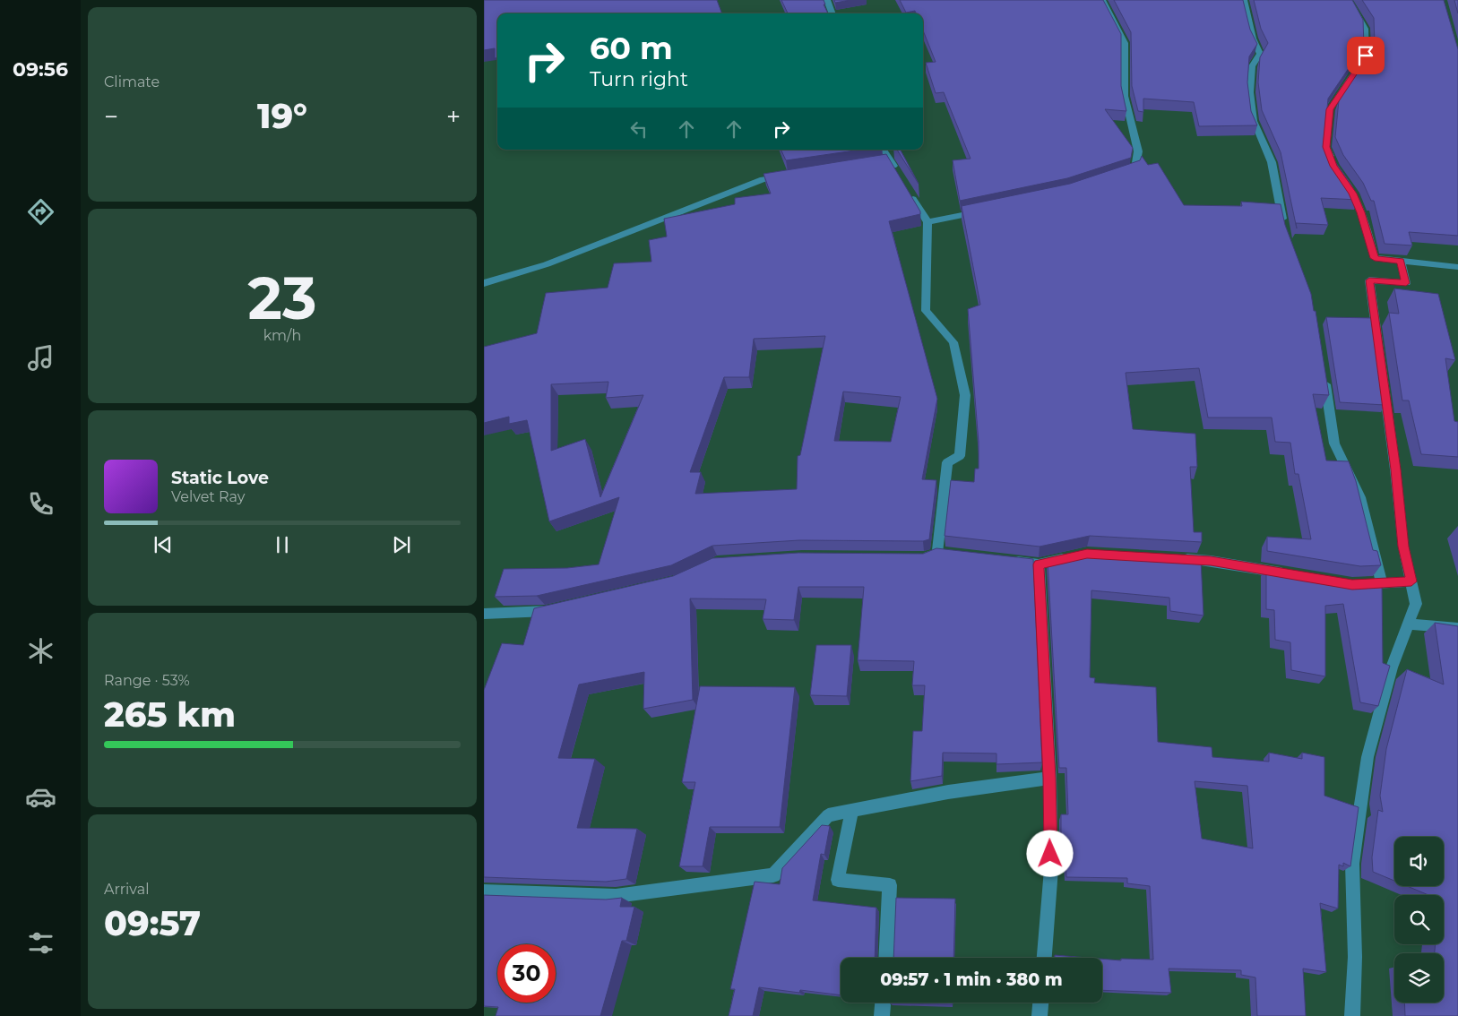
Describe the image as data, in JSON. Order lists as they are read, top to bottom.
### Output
{
  "page": {
    "tabs": "09:56",
    "tile": [
      "Climate",
      ["23", "km/h"],
      ["Range · 53%", "265 km"],
      ["Arrival", "09:57"]
    ],
    "turn": ["60 m", "Turn right"],
    "heat": ["−", "19°", "+"],
    "song": ["Static Love", "Velvet Ray"],
    "limit": "30",
    "trip": "09:57 · 1 min · 380 m"
  }
}
